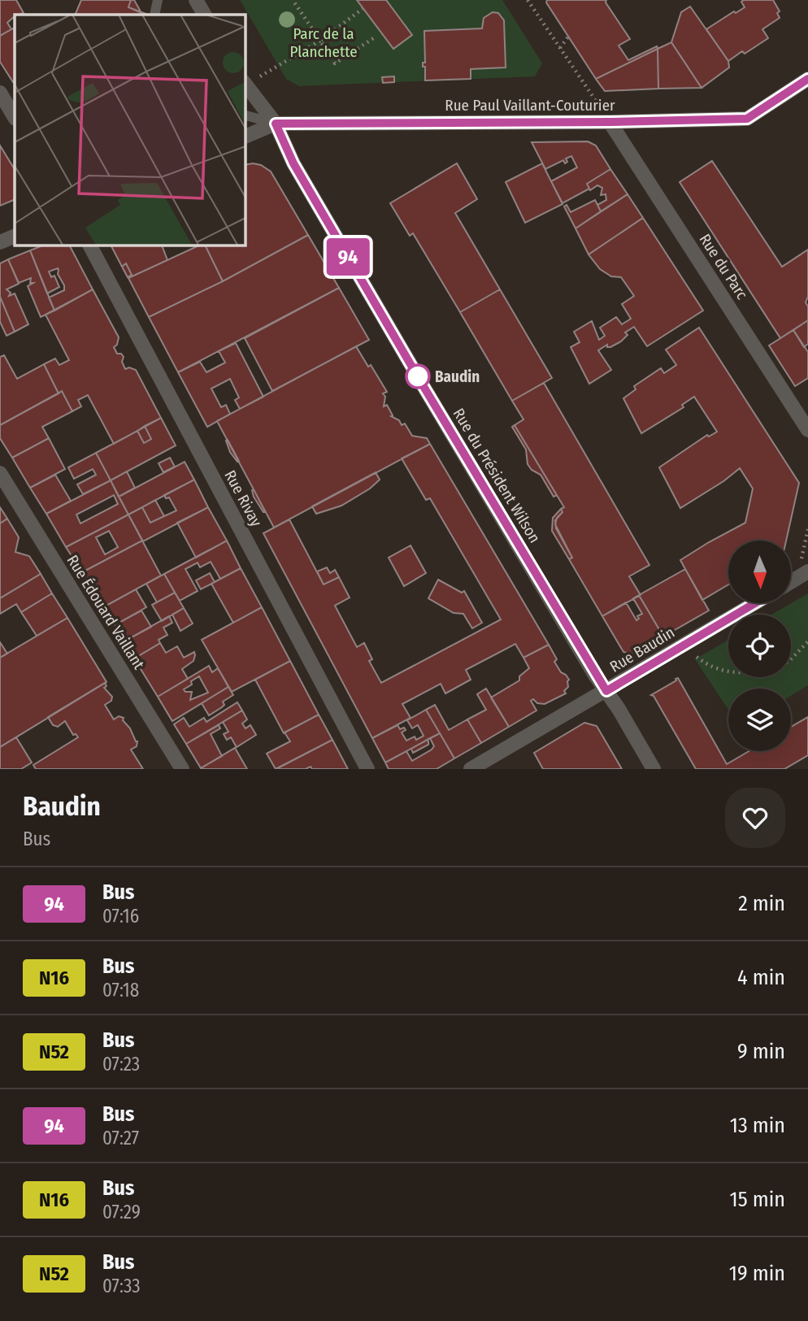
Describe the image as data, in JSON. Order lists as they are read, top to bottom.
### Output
{
  "streets": {
    "street": [
      "Rue Paul Vaillant-Couturier",
      "Rue du Parc",
      "Rue du Président Wilson",
      "Rue Rivay",
      "Rue Édouard Vaillant",
      "Rue Baudin"
    ]
  },
  "crossings": [
    ["Rue Paul Vaillant-Couturier", "Rue du Parc"],
    ["Rue Paul Vaillant-Couturier", "Rue du Président Wilson"],
    ["Rue du Président Wilson", "Rue Baudin"]
  ],
  "parks": ["Parc de la Planchette"],
  "places": ["Baudin"],
  "lines": ["bus line 94"],
  "north": "bottom",
  "page": {
    "on_map": "94",
    "heading": ["Baudin", "Bus"],
    "list": [
      {
        "mark": "94",
        "name": "Bus",
        "note": "07:16",
        "value": "2 min"
      },
      {
        "mark": "N16",
        "name": "Bus",
        "note": "07:18",
        "value": "4 min"
      },
      {
        "mark": "N52",
        "name": "Bus",
        "note": "07:23",
        "value": "9 min"
      },
      {
        "mark": "94",
        "name": "Bus",
        "note": "07:27",
        "value": "13 min"
      },
      {
        "mark": "N16",
        "name": "Bus",
        "note": "07:29",
        "value": "15 min"
      },
      {
        "mark": "N52",
        "name": "Bus",
        "note": "07:33",
        "value": "19 min"
      }
    ]
  }
}
